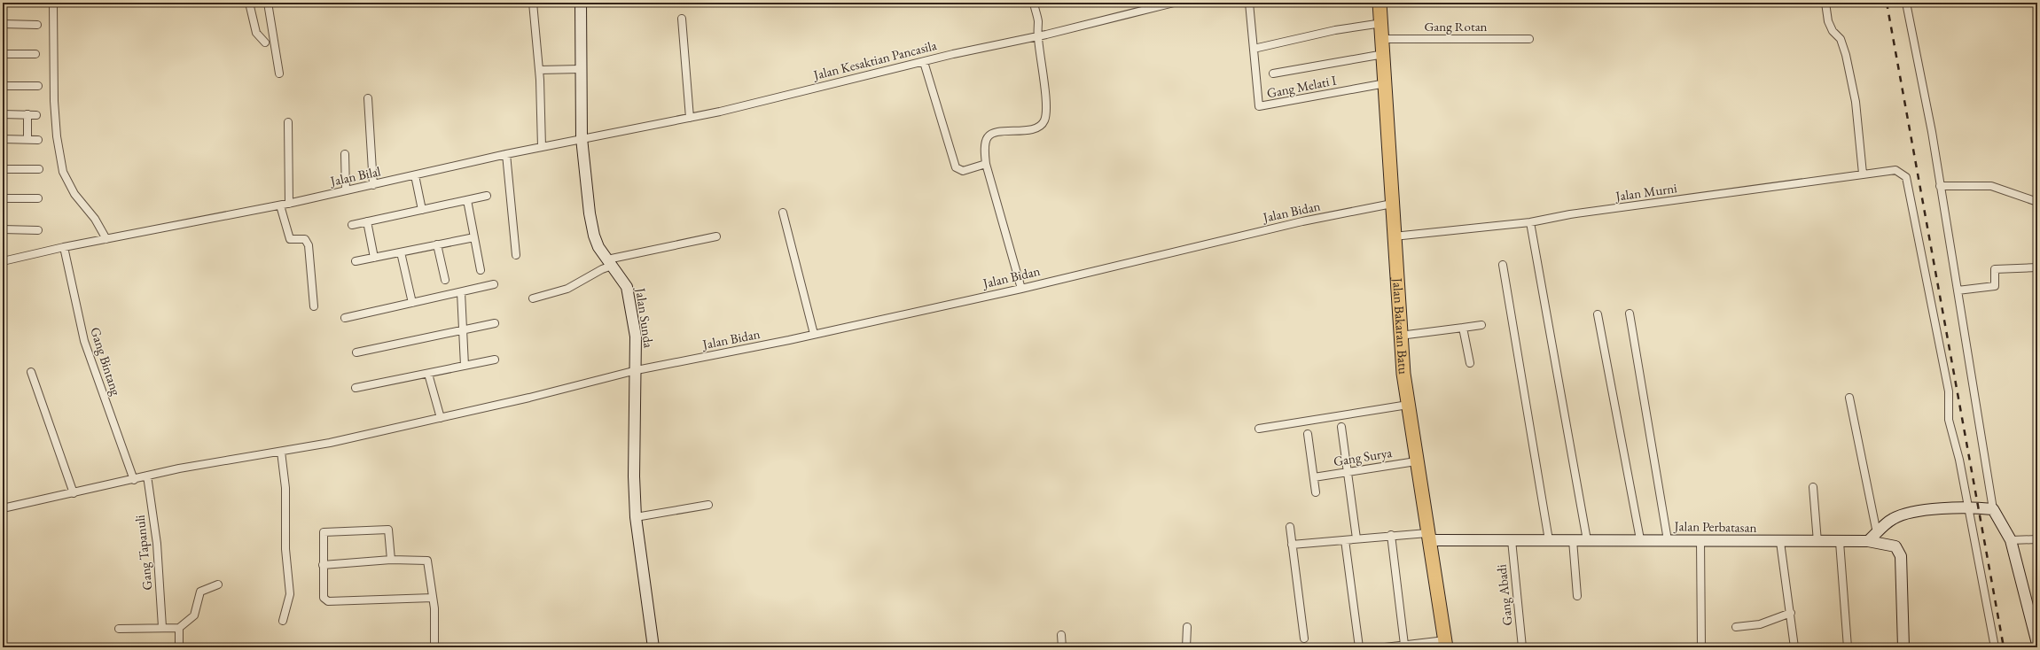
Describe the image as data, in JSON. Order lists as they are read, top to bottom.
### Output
{
  "streets": {
    "highway": ["Jalan Bakaran Batu"],
    "main road": ["Jalan Sunda", "Jalan Perbatasan"],
    "street": [
      "Gang Rotan",
      "Jalan Kesaktian Pancasila",
      "Gang Melati I",
      "Jalan Bilal",
      "Jalan Murni",
      "Jalan Bidan",
      "Gang Bintang",
      "Gang Surya",
      "Gang Tapanuli",
      "Gang Abadi"
    ]
  },
  "crossings": [
    ["Gang Rotan", "Jalan Bakaran Batu"],
    ["Jalan Kesaktian Pancasila", "Jalan Bilal"],
    ["Jalan Kesaktian Pancasila", "Jalan Sunda"],
    ["Gang Melati I", "Jalan Bakaran Batu"],
    ["Jalan Bilal", "Jalan Sunda"],
    ["Jalan Bilal", "Gang Bintang"],
    ["Jalan Murni", "Jalan Bakaran Batu"],
    ["Jalan Bidan", "Jalan Sunda"],
    ["Jalan Bidan", "Jalan Bakaran Batu"],
    ["Jalan Bidan", "Gang Bintang"],
    ["Jalan Bidan", "Gang Tapanuli"],
    ["Jalan Bakaran Batu", "Gang Surya"],
    ["Jalan Bakaran Batu", "Jalan Perbatasan"],
    ["Jalan Perbatasan", "Gang Abadi"]
  ]
}
